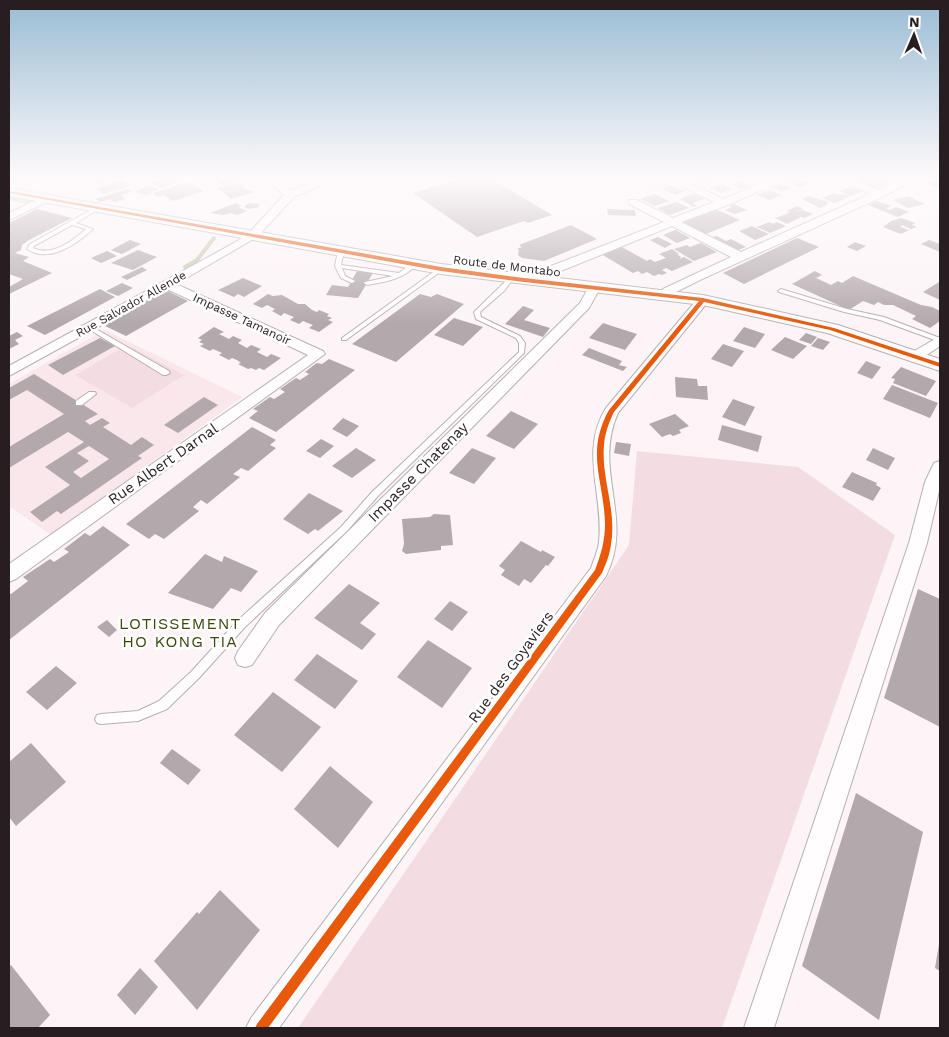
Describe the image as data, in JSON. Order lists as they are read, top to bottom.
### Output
{
  "streets": {
    "main road": ["Route de Montabo"],
    "street": [
      "Rue Salvador Allende",
      "Impasse Tamanoir",
      "Rue Albert Darnal",
      "Impasse Chatenay",
      "Rue des Goyaviers"
    ]
  },
  "crossings": [
    ["Route de Montabo", "Rue Salvador Allende"],
    ["Route de Montabo", "Impasse Chatenay"],
    ["Route de Montabo", "Rue des Goyaviers"],
    ["Rue Salvador Allende", "Impasse Tamanoir"],
    ["Impasse Tamanoir", "Rue Albert Darnal"]
  ],
  "districts": ["LOTISSEMENT HO KONG TIA"],
  "north": "top"
}
